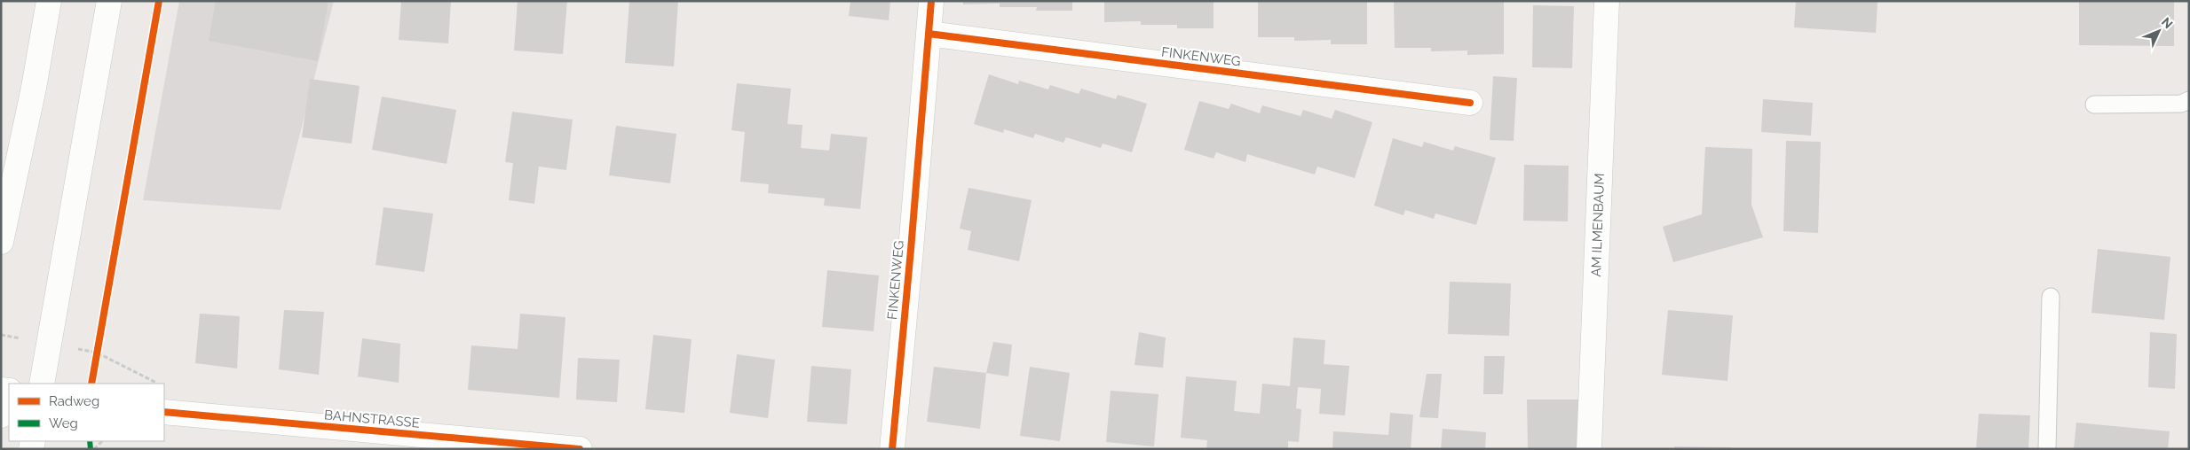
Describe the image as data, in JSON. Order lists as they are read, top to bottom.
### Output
{
  "streets": {
    "street": ["FINKENWEG", "AM ILMENBAUM", "BAHNSTRASSE"]
  },
  "legend": ["Radweg", "Weg"],
  "north": "top right"
}
